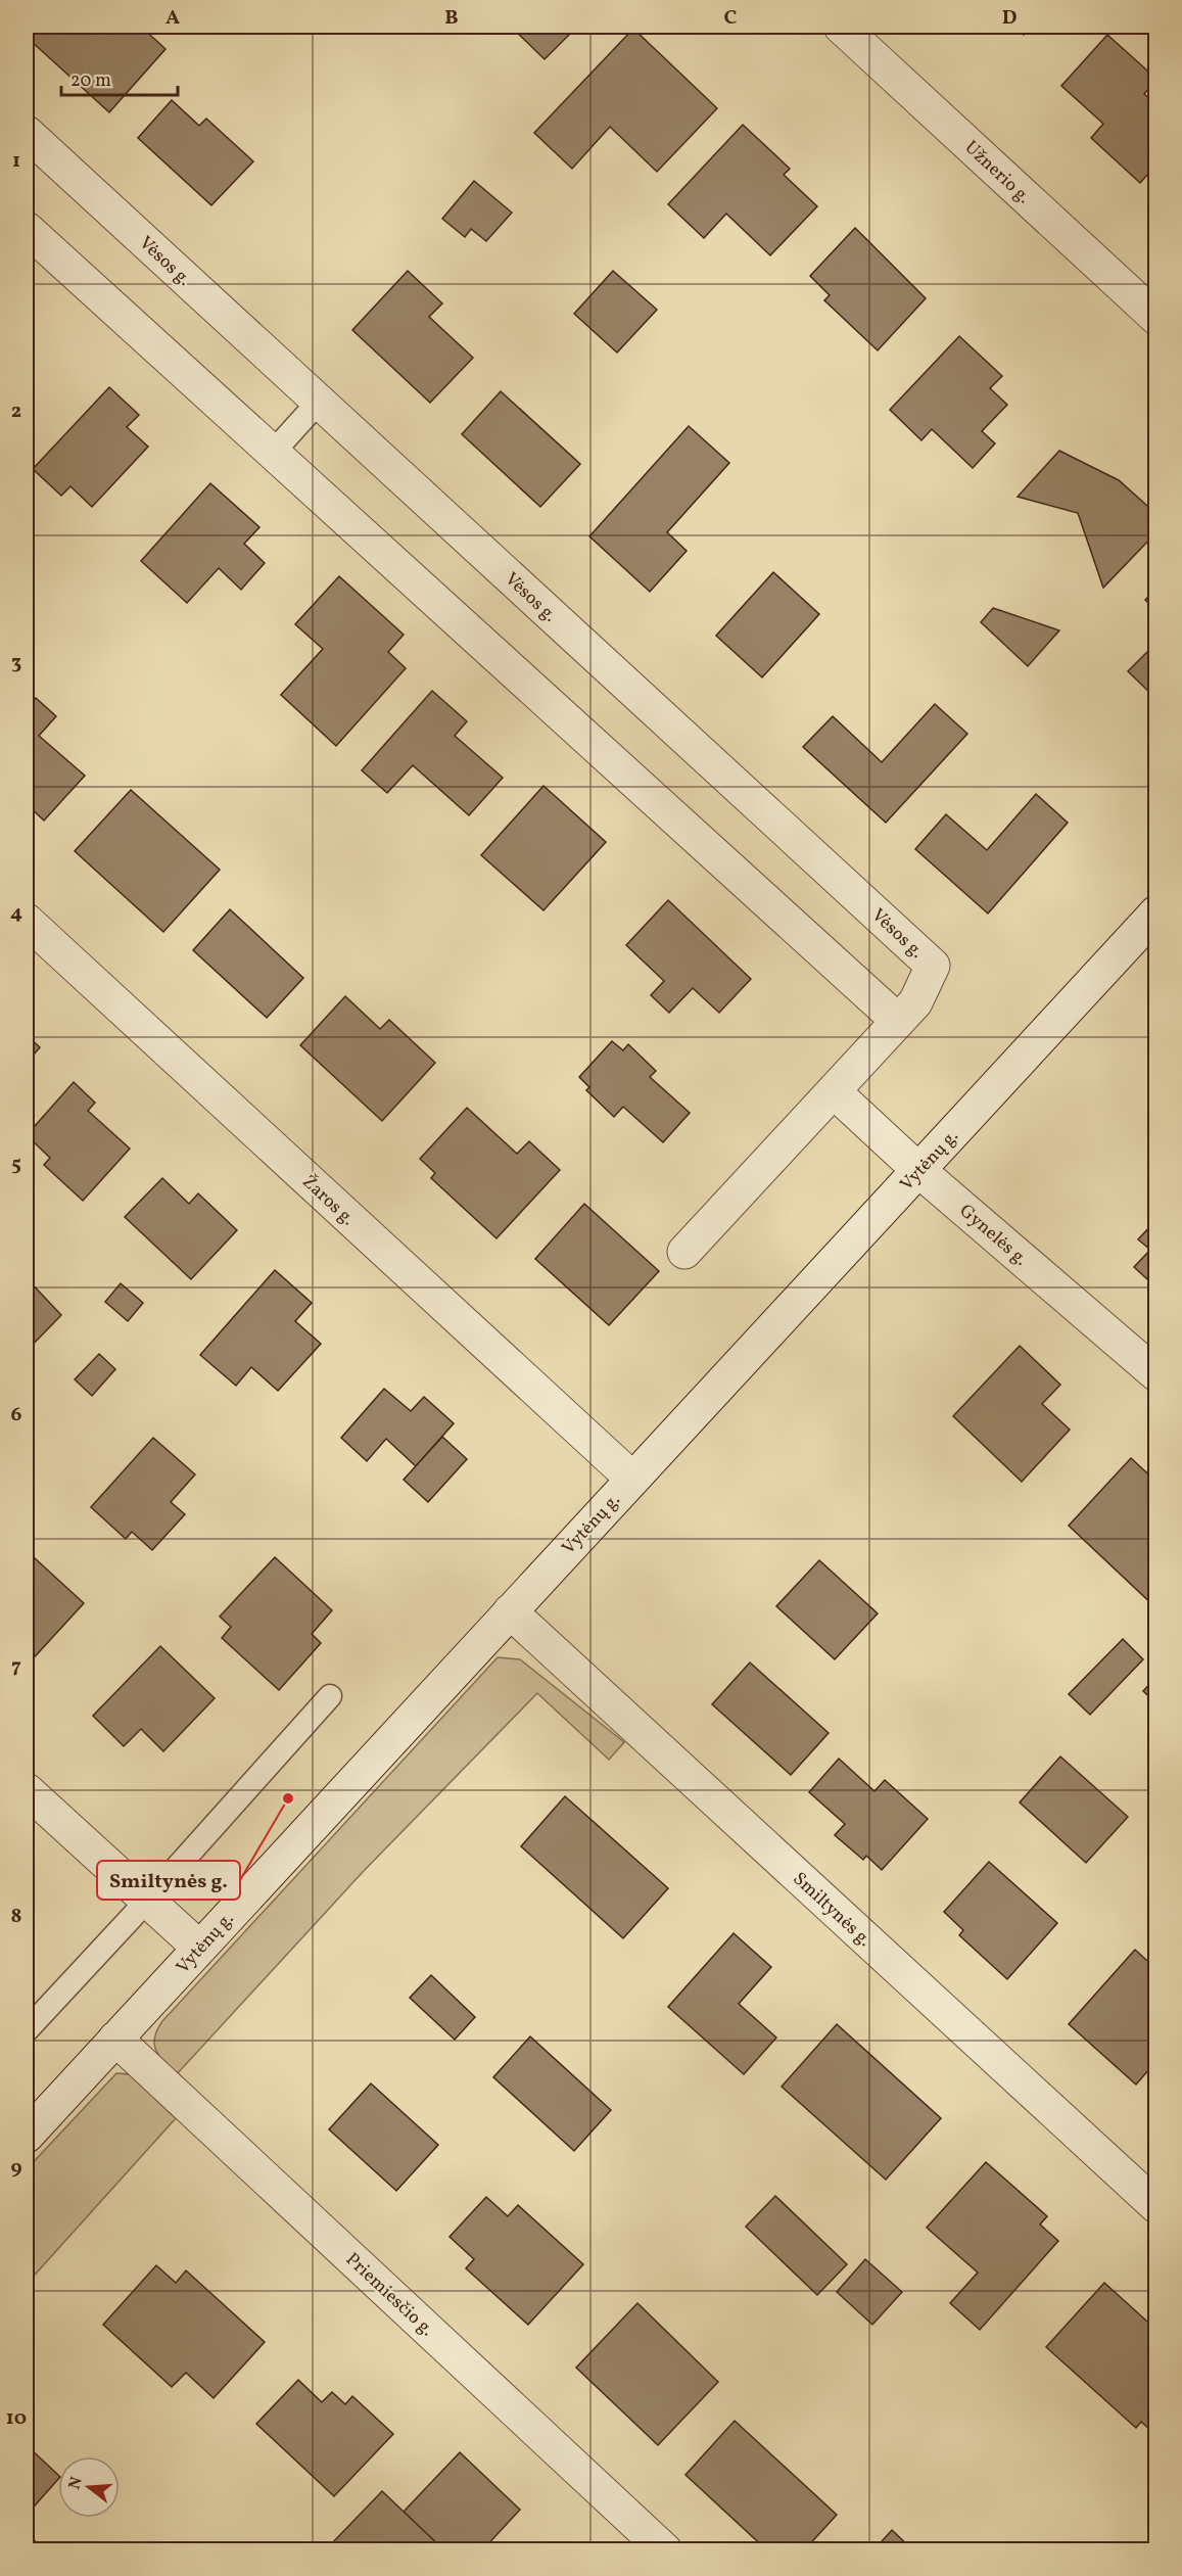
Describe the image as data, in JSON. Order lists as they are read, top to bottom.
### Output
{
  "streets": {
    "street": [
      "Užnerio g.",
      "Vėsos g.",
      "Vytėnų g.",
      "Žaros g.",
      "Gynelės g.",
      "Smiltynės g.",
      "Priemiesčio g."
    ]
  },
  "crossings": [
    ["Vytėnų g.", "Žaros g."],
    ["Vytėnų g.", "Gynelės g."],
    ["Vytėnų g.", "Smiltynės g."],
    ["Vytėnų g.", "Priemiesčio g."]
  ],
  "places": ["Smiltynės g."],
  "scale_bar": "20 m",
  "north": "left",
  "grid": {
    "columns": [
      "A",
      "B",
      "C",
      "D"
    ],
    "rows": [
      "1",
      "2",
      "3",
      "4",
      "5",
      "6",
      "7",
      "8",
      "9",
      "10"
    ]
  }
}
